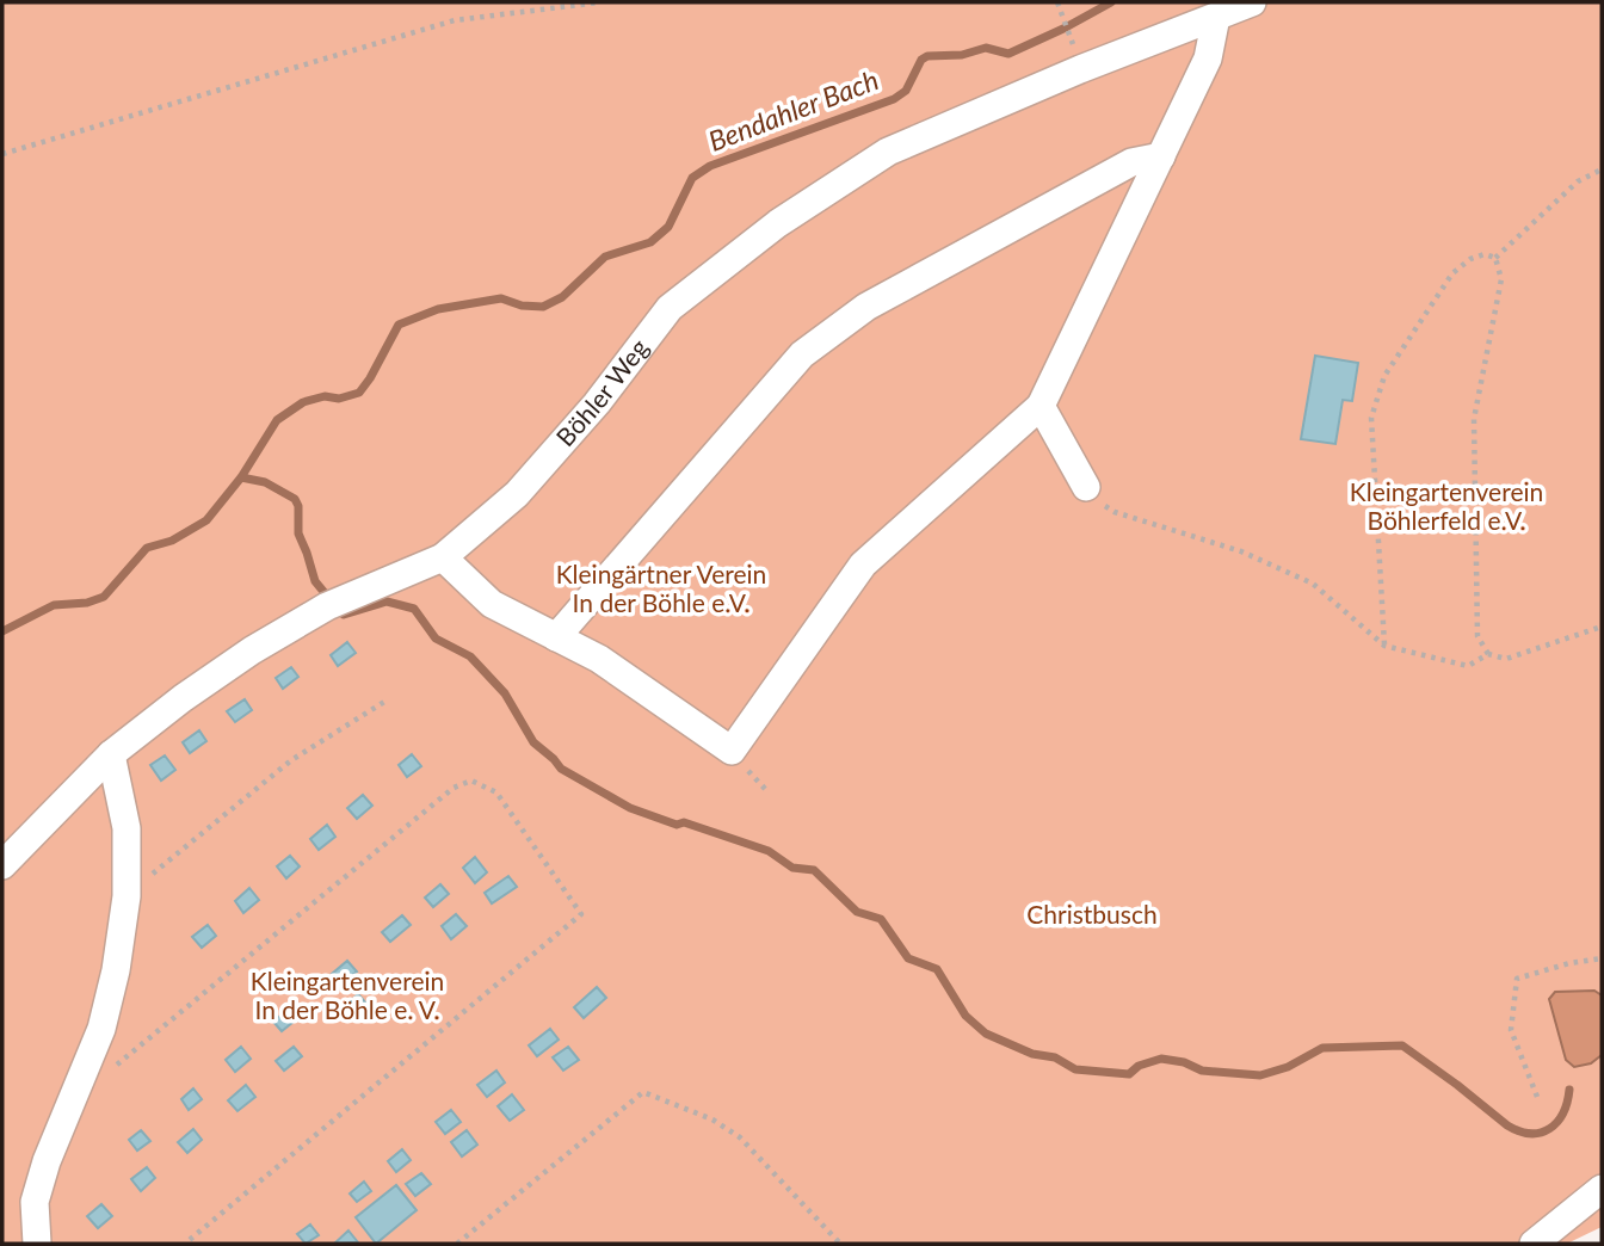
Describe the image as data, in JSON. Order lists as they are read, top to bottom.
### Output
{
  "streets": {
    "street": ["Böhler Weg"]
  },
  "water": ["Bendahler Bach"],
  "parks": [
    "Kleingartenverein Böhlerfeld e.V.",
    "Kleingärtner Verein In der Böhle e.V.",
    "Christbusch",
    "Kleingartenverein In der Böhle e. V."
  ]
}
